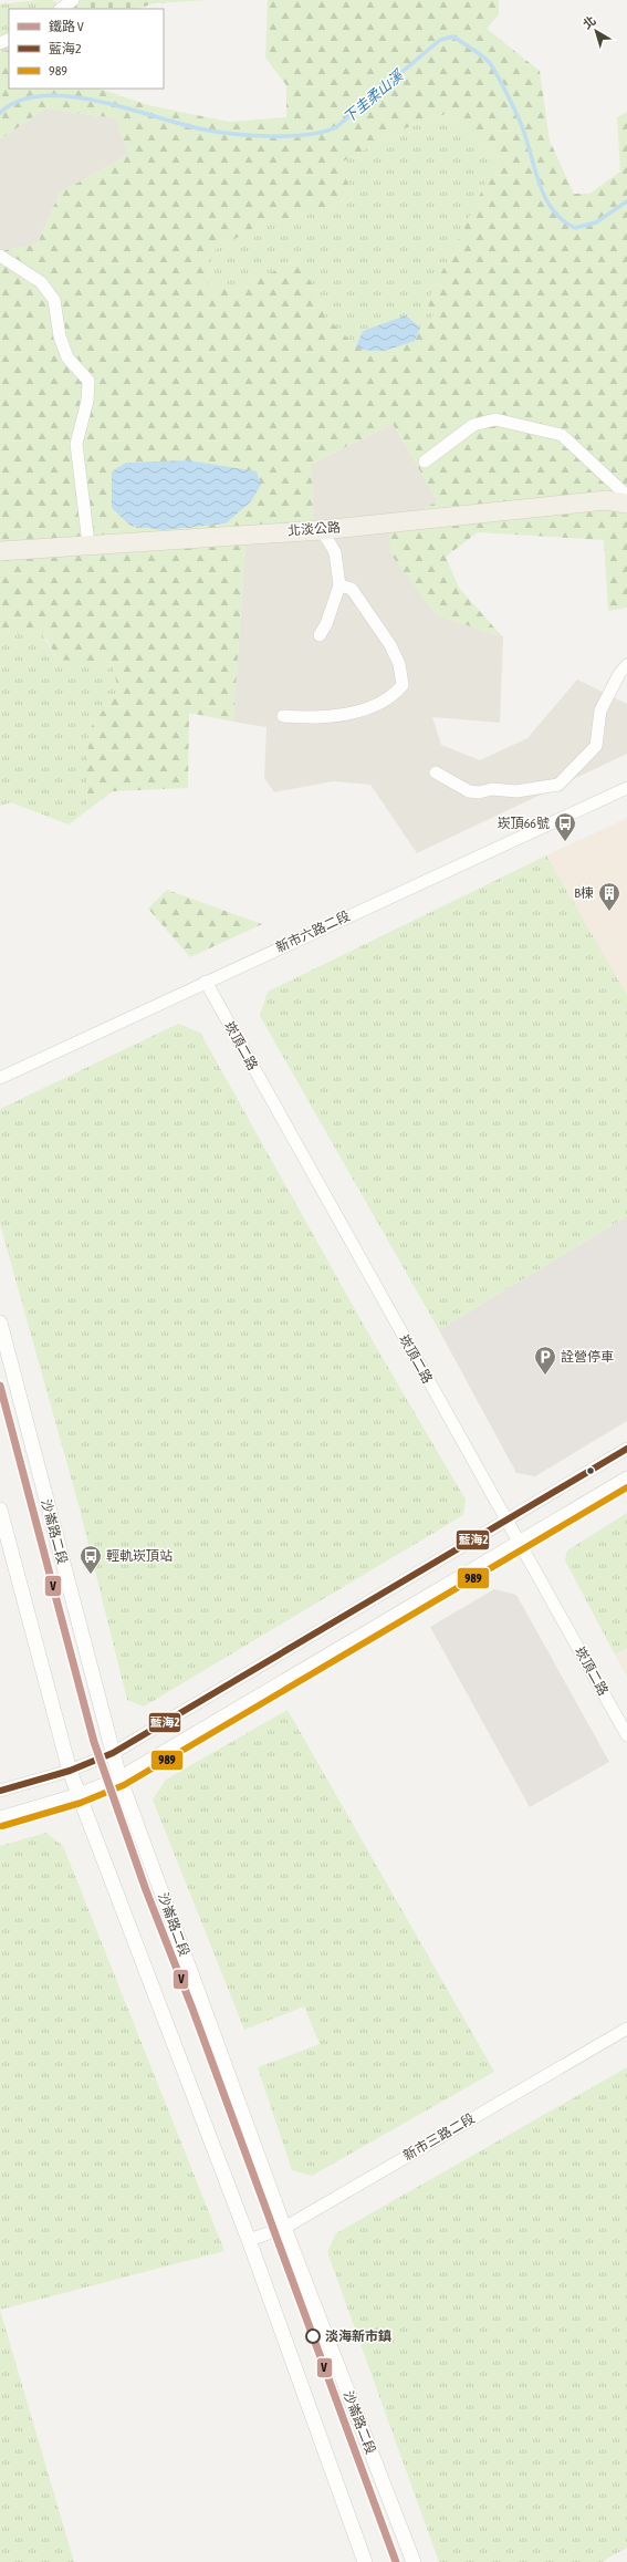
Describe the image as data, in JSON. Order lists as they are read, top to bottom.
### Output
{
  "streets": {
    "main road": ["北淡公路"],
    "street": [
      "新市六路二段",
      "崁頂二路",
      "沙崙路二段",
      "新市三路二段"
    ]
  },
  "crossings": [
    ["新市六路二段", "崁頂二路"],
    ["沙崙路二段", "新市三路二段"]
  ],
  "water": ["下圭柔山溪"],
  "places": {
    "bus stop": ["崁頂66號", "輕軌崁頂站"],
    "building": ["B棟"],
    "parking": ["詮營停車"],
    "other": ["淡海新市鎮"]
  },
  "lines": ["rail line V", "transit line 藍海2", "transit line 989"],
  "legend": ["鐵路 V", "藍海2", "989"],
  "north": "top left"
}
